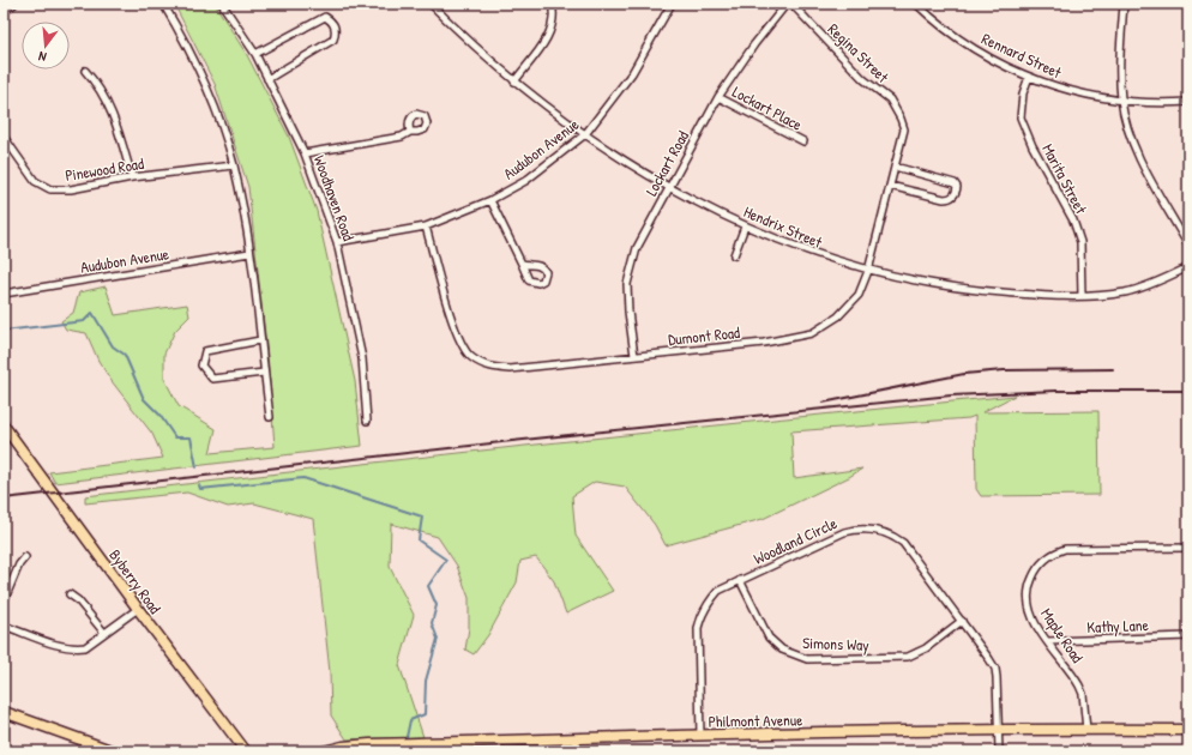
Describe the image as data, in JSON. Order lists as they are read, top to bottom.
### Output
{
  "streets": {
    "main road": ["Byberry Road", "Philmont Avenue"],
    "street": [
      "Regina Street",
      "Rennard Street",
      "Lockart Place",
      "Audubon Avenue",
      "Lockart Road",
      "Pinewood Road",
      "Marita Street",
      "Woodhaven Road",
      "Hendrix Street",
      "Dumont Road",
      "Woodland Circle",
      "Kathy Lane",
      "Maple Road",
      "Simons Way"
    ]
  },
  "crossings": [
    ["Regina Street", "Dumont Road"],
    ["Rennard Street", "Marita Street"],
    ["Lockart Place", "Lockart Road"],
    ["Audubon Avenue", "Woodhaven Road"],
    ["Audubon Avenue", "Hendrix Street"],
    ["Audubon Avenue", "Dumont Road"],
    ["Lockart Road", "Hendrix Street"],
    ["Lockart Road", "Dumont Road"],
    ["Marita Street", "Hendrix Street"],
    ["Hendrix Street", "Dumont Road"],
    ["Woodland Circle", "Simons Way"],
    ["Woodland Circle", "Philmont Avenue"],
    ["Kathy Lane", "Maple Road"],
    ["Maple Road", "Philmont Avenue"]
  ],
  "north": "bottom"
}
